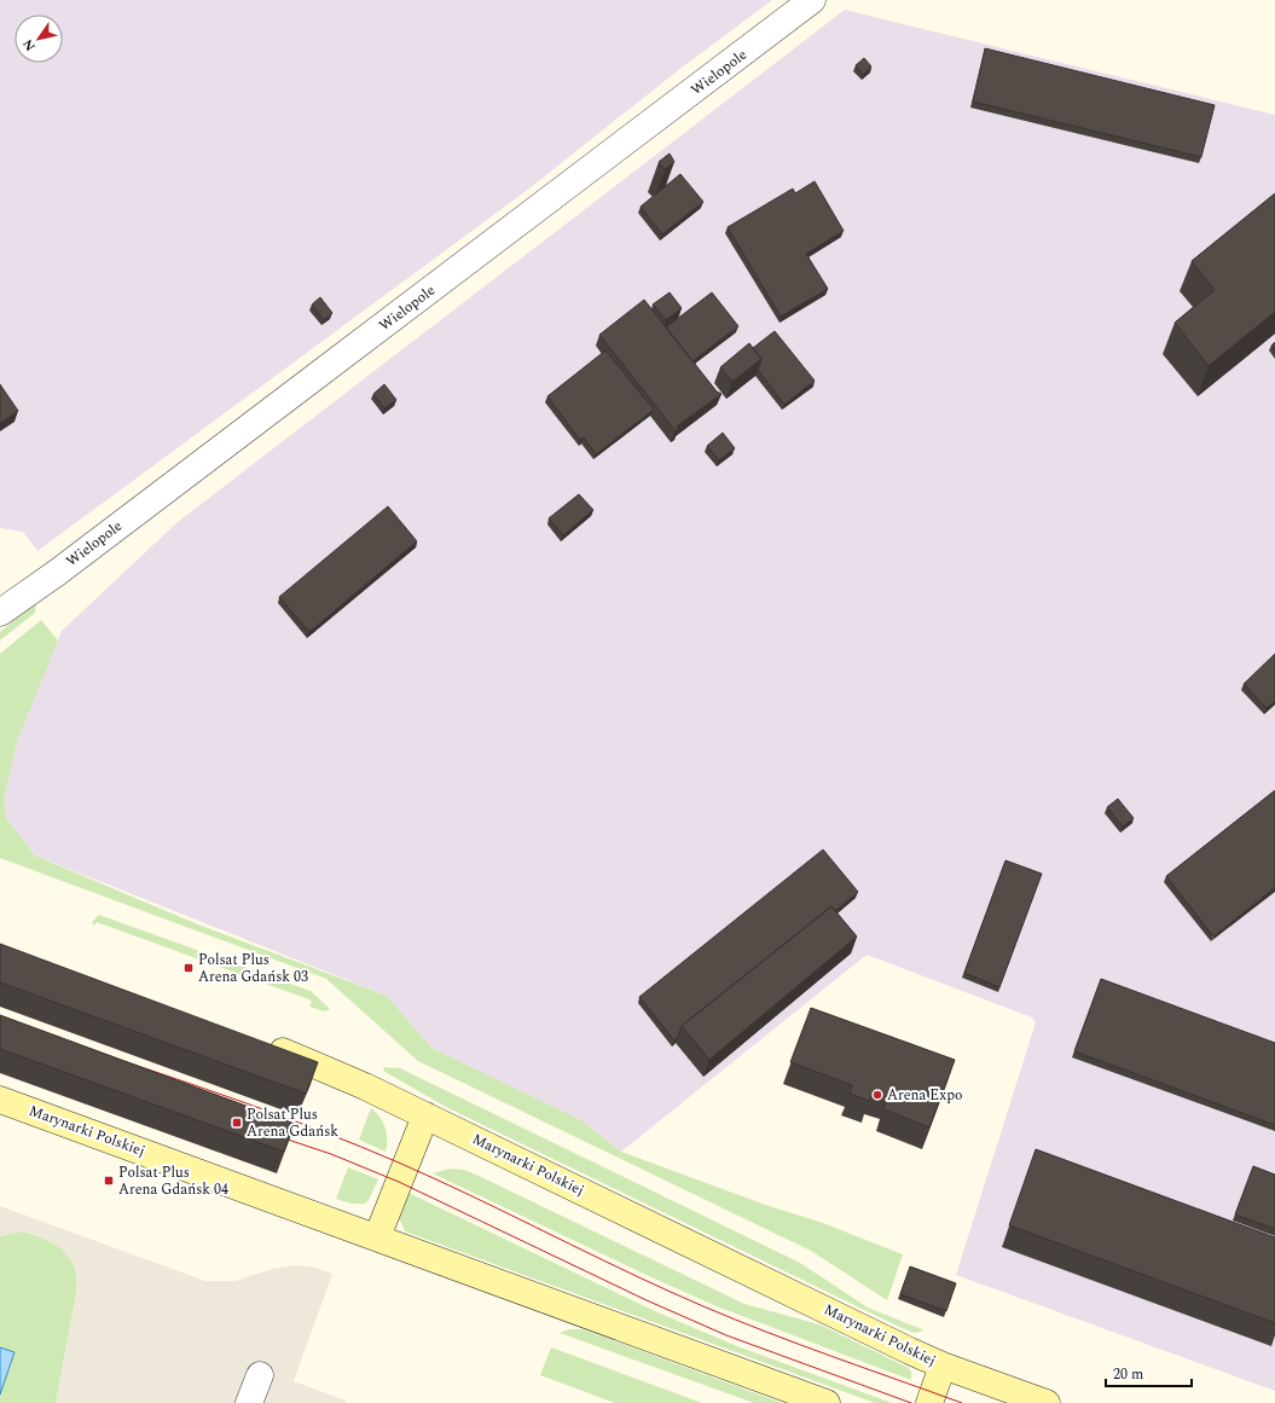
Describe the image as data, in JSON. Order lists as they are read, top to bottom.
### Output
{
  "streets": {
    "main road": ["Marynarki Polskiej"],
    "street": ["Wielopole"]
  },
  "places": {
    "transit": ["Polsat Plus Arena Gdańsk 03", "Polsat Plus Arena Gdańsk", "Polsat Plus Arena Gdańsk 04"],
    "other": ["Arena Expo"]
  },
  "scale_bar": "20 m",
  "north": "bottom left"
}
